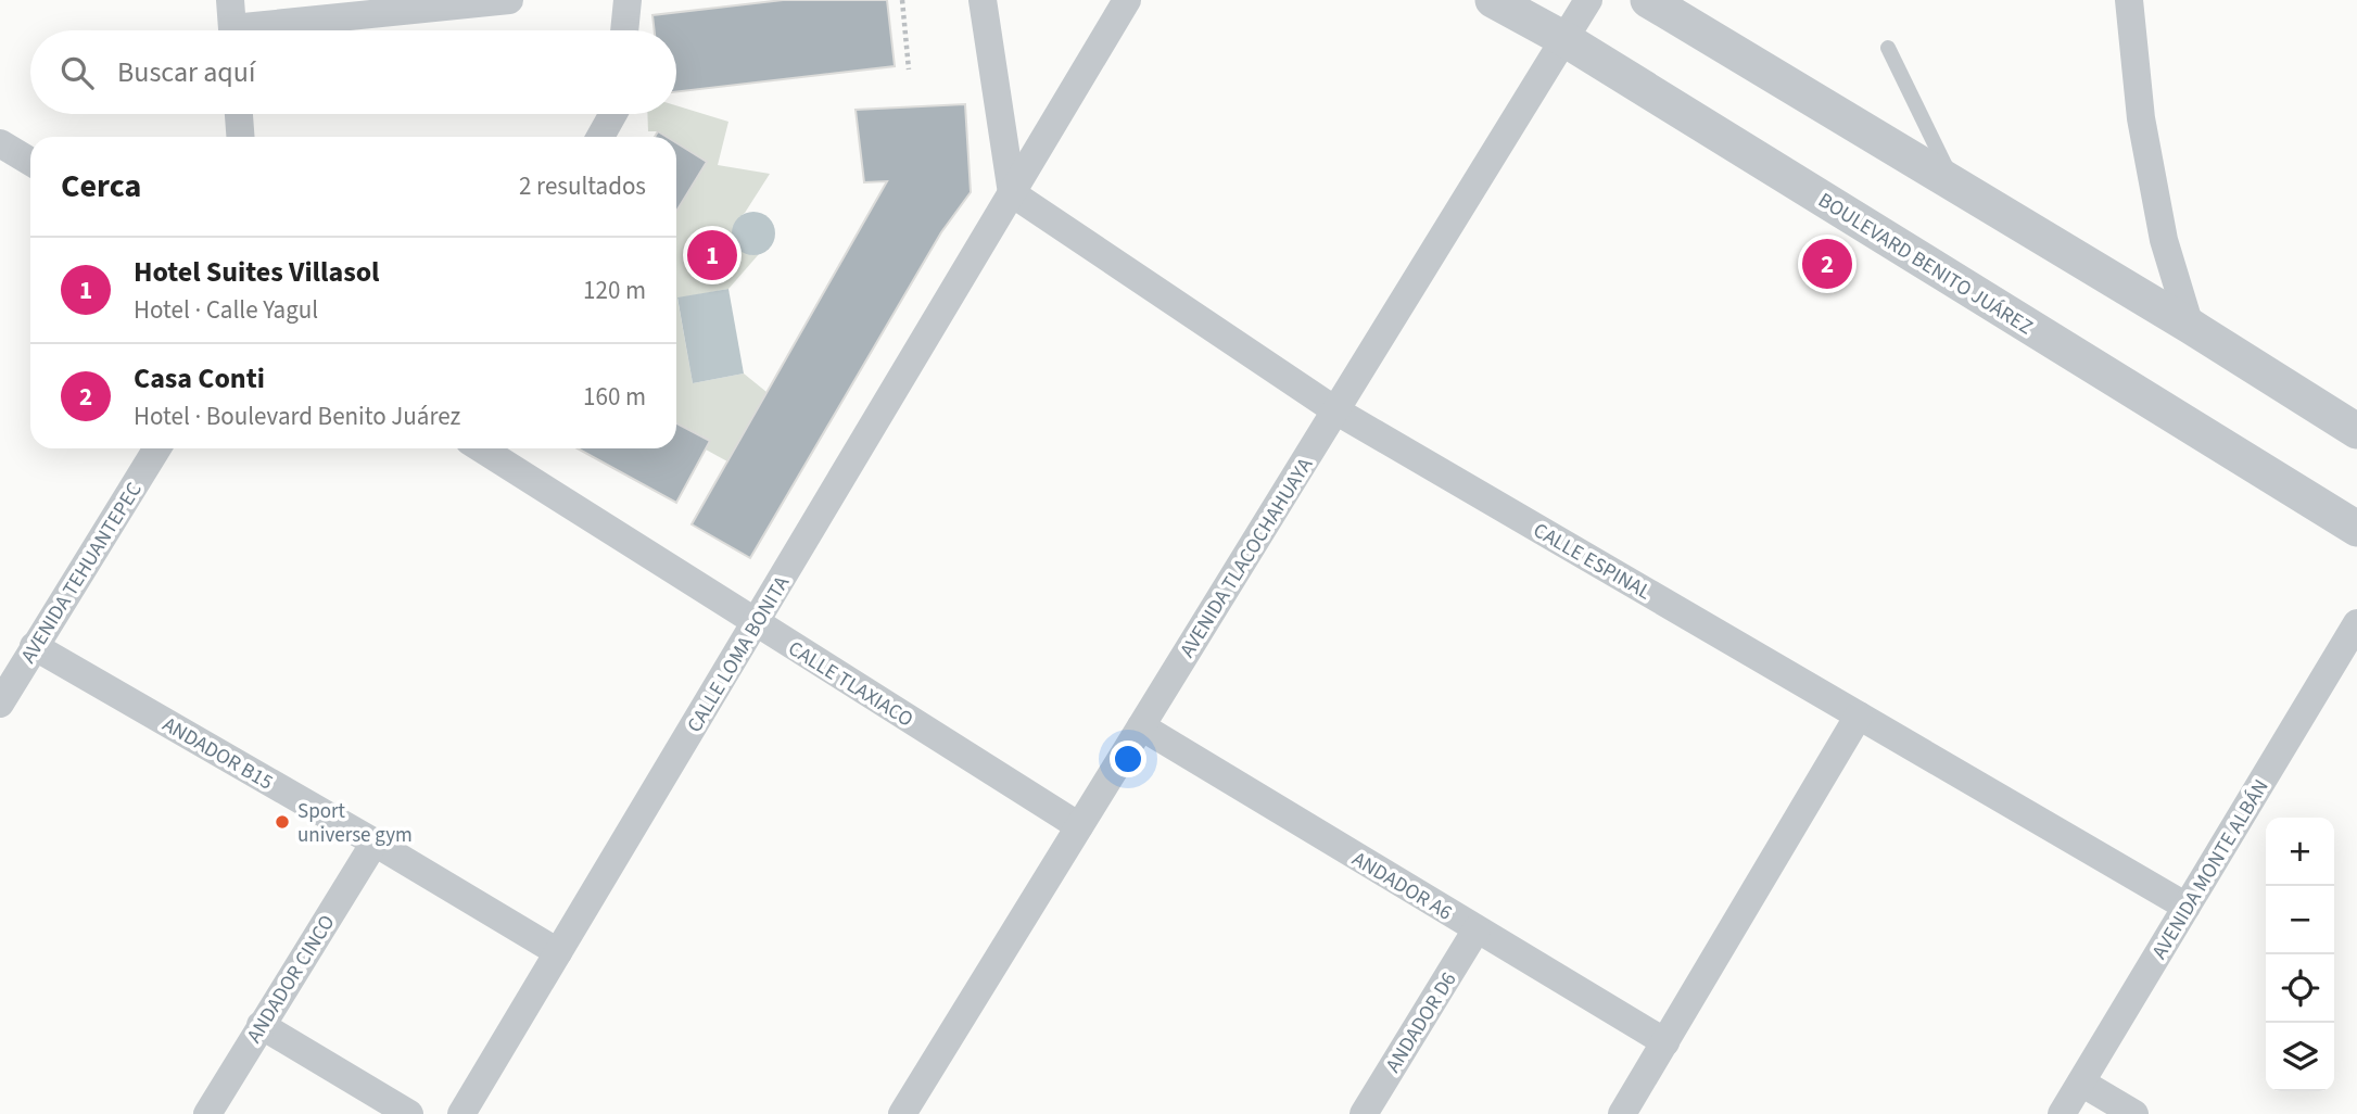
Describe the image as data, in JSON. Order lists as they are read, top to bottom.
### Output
{
  "streets": {
    "street": [
      "BOULEVARD BENITO JUÁREZ",
      "AVENIDA TLACOCHAHUAYA",
      "CALLE ESPINAL",
      "AVENIDA TEHUANTEPEC",
      "CALLE LOMA BONITA",
      "CALLE TLAXIACO",
      "ANDADOR B15",
      "AVENIDA MONTE ALBÁN",
      "ANDADOR A6",
      "ANDADOR CINCO",
      "ANDADOR D6"
    ]
  },
  "crossings": [
    ["BOULEVARD BENITO JUÁREZ", "AVENIDA TLACOCHAHUAYA"],
    ["AVENIDA TLACOCHAHUAYA", "CALLE ESPINAL"],
    ["AVENIDA TLACOCHAHUAYA", "CALLE TLAXIACO"],
    ["AVENIDA TLACOCHAHUAYA", "ANDADOR A6"],
    ["CALLE ESPINAL", "CALLE LOMA BONITA"],
    ["CALLE ESPINAL", "AVENIDA MONTE ALBÁN"],
    ["AVENIDA TEHUANTEPEC", "ANDADOR B15"],
    ["CALLE LOMA BONITA", "CALLE TLAXIACO"],
    ["CALLE LOMA BONITA", "ANDADOR B15"],
    ["ANDADOR B15", "ANDADOR CINCO"],
    ["ANDADOR A6", "ANDADOR D6"]
  ],
  "places": ["Sport universe gym"],
  "page": {
    "search": "Buscar aquí",
    "heading": ["Cerca", "2 resultados"],
    "pins": ["1", "2"],
    "list": [
      {
        "mark": "1",
        "name": "Hotel Suites Villasol",
        "note": "Hotel · Calle Yagul",
        "value": "120 m"
      },
      {
        "mark": "2",
        "name": "Casa Conti",
        "note": "Hotel · Boulevard Benito Juárez",
        "value": "160 m"
      }
    ],
    "map_buttons": ["+", "−"]
  }
}
